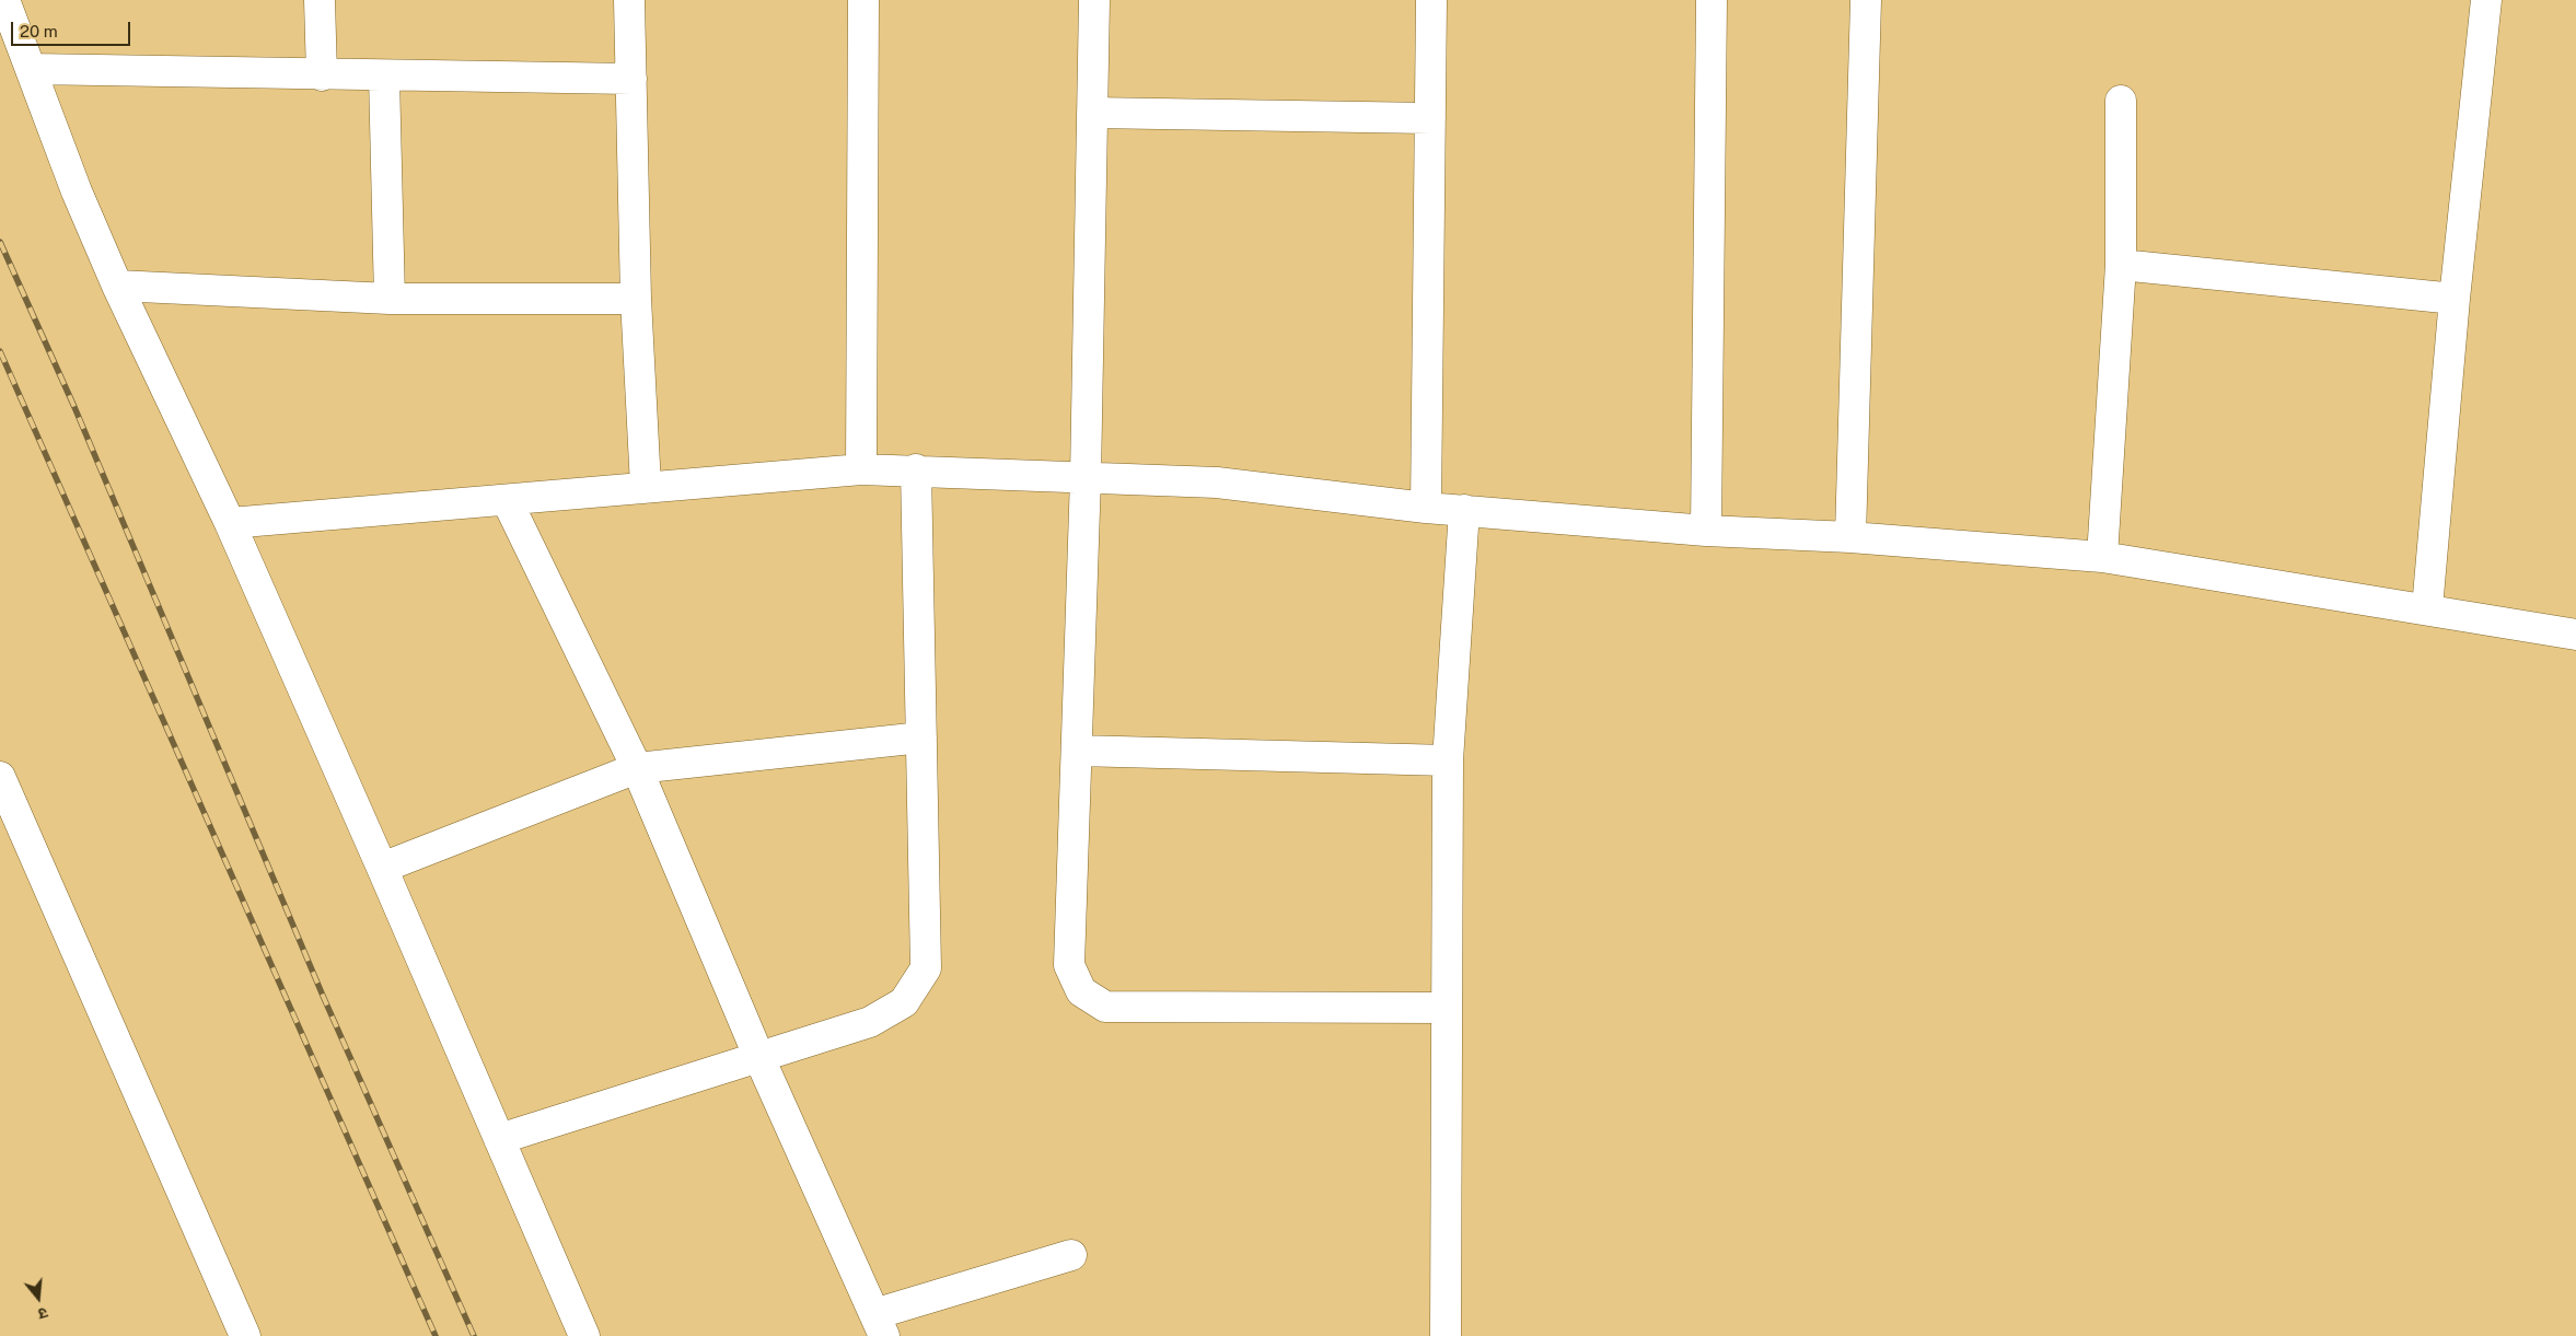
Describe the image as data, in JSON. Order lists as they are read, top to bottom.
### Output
{
  "scale_bar": "20 m",
  "north": "bottom"
}
